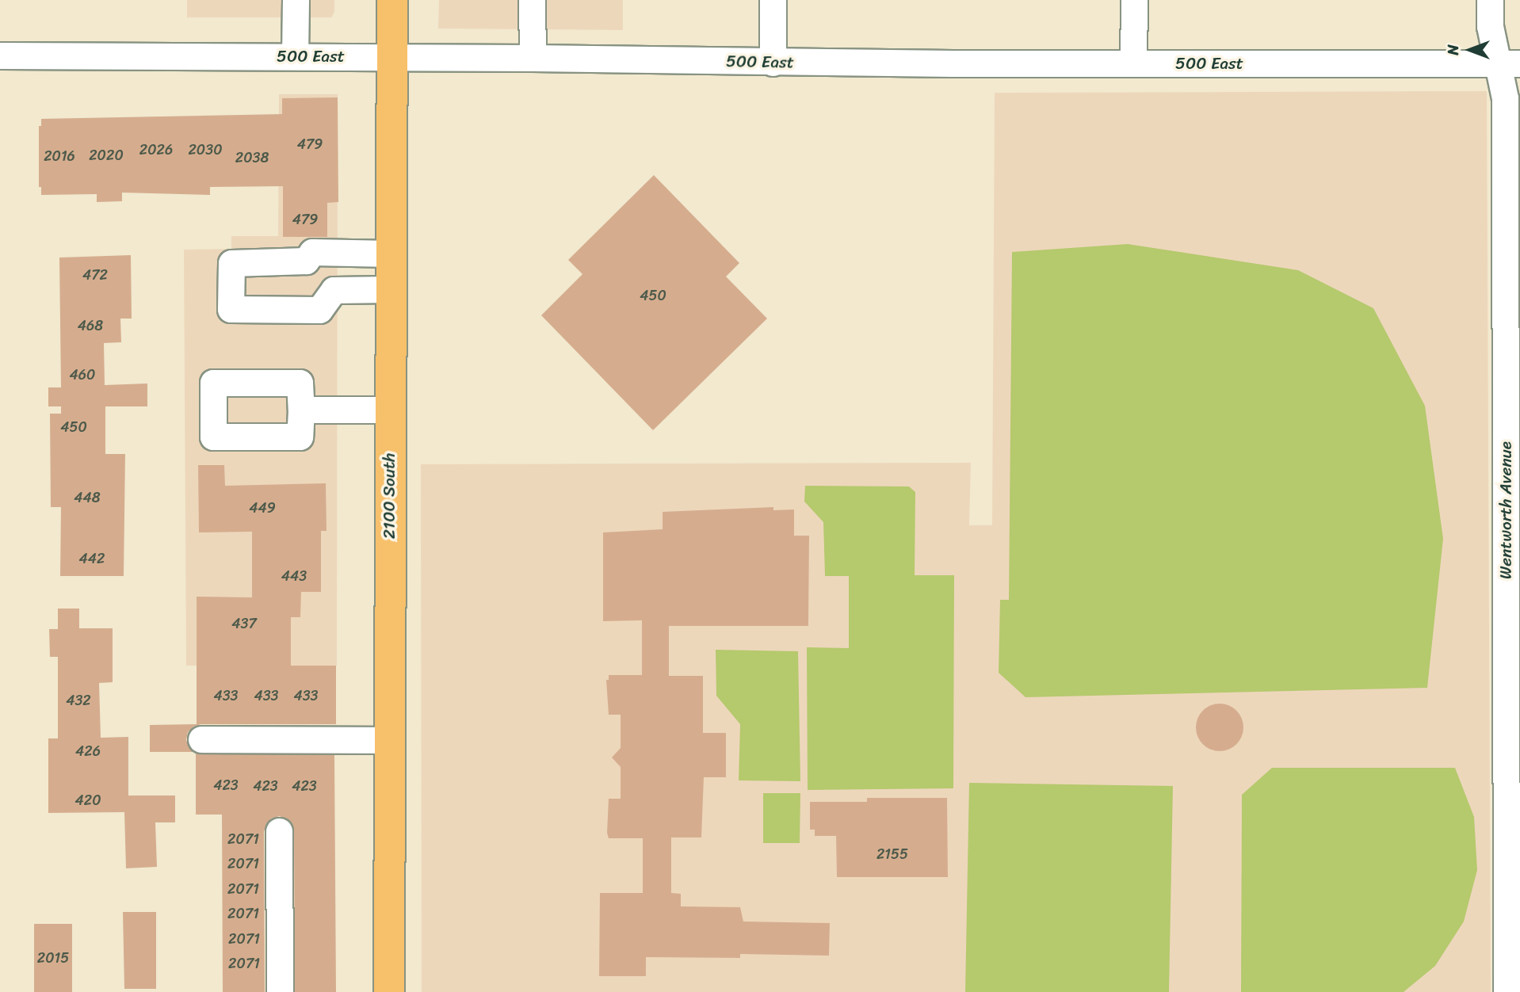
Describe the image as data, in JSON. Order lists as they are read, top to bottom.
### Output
{
  "streets": {
    "main road": ["2100 South"],
    "street": ["500 East", "Wentworth Avenue"]
  },
  "crossings": [
    ["500 East", "2100 South"],
    ["500 East", "Wentworth Avenue"]
  ],
  "house_numbers": [
    "479",
    "2026",
    "2030",
    "2020",
    "2016",
    "2038",
    "479",
    "472",
    "450",
    "468",
    "460",
    "450",
    "448",
    "449",
    "442",
    "443",
    "437",
    "433",
    "433",
    "433",
    "432",
    "426",
    "423",
    "423",
    "423",
    "420",
    "2071",
    "2155",
    "2071",
    "2071",
    "2071",
    "2071",
    "2015",
    "2071"
  ],
  "north": "left"
}
